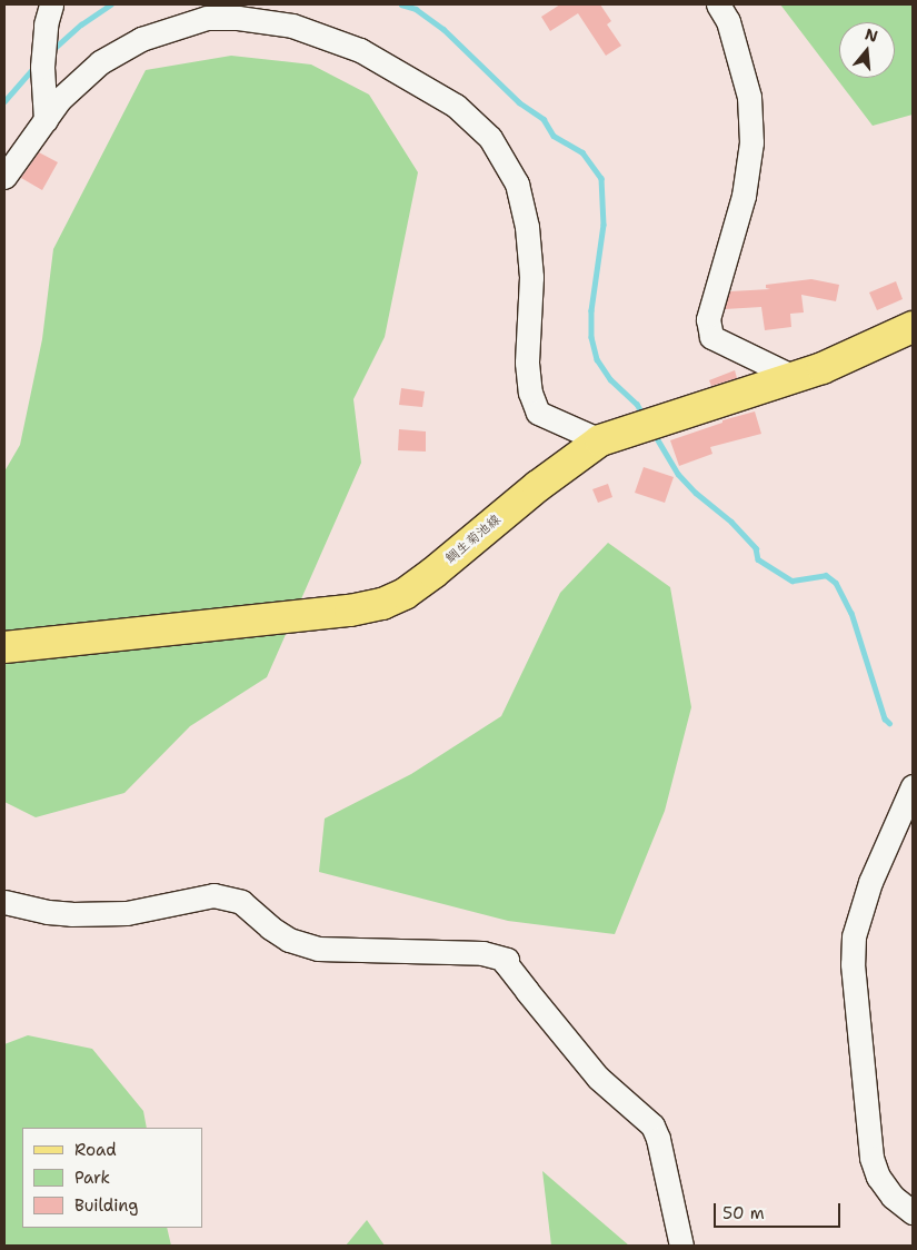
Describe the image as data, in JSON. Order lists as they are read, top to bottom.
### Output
{
  "streets": {
    "main road": ["鯛生菊池線"]
  },
  "legend": ["Road", "Park", "Building"],
  "scale_bar": "50 m",
  "north": "top"
}
